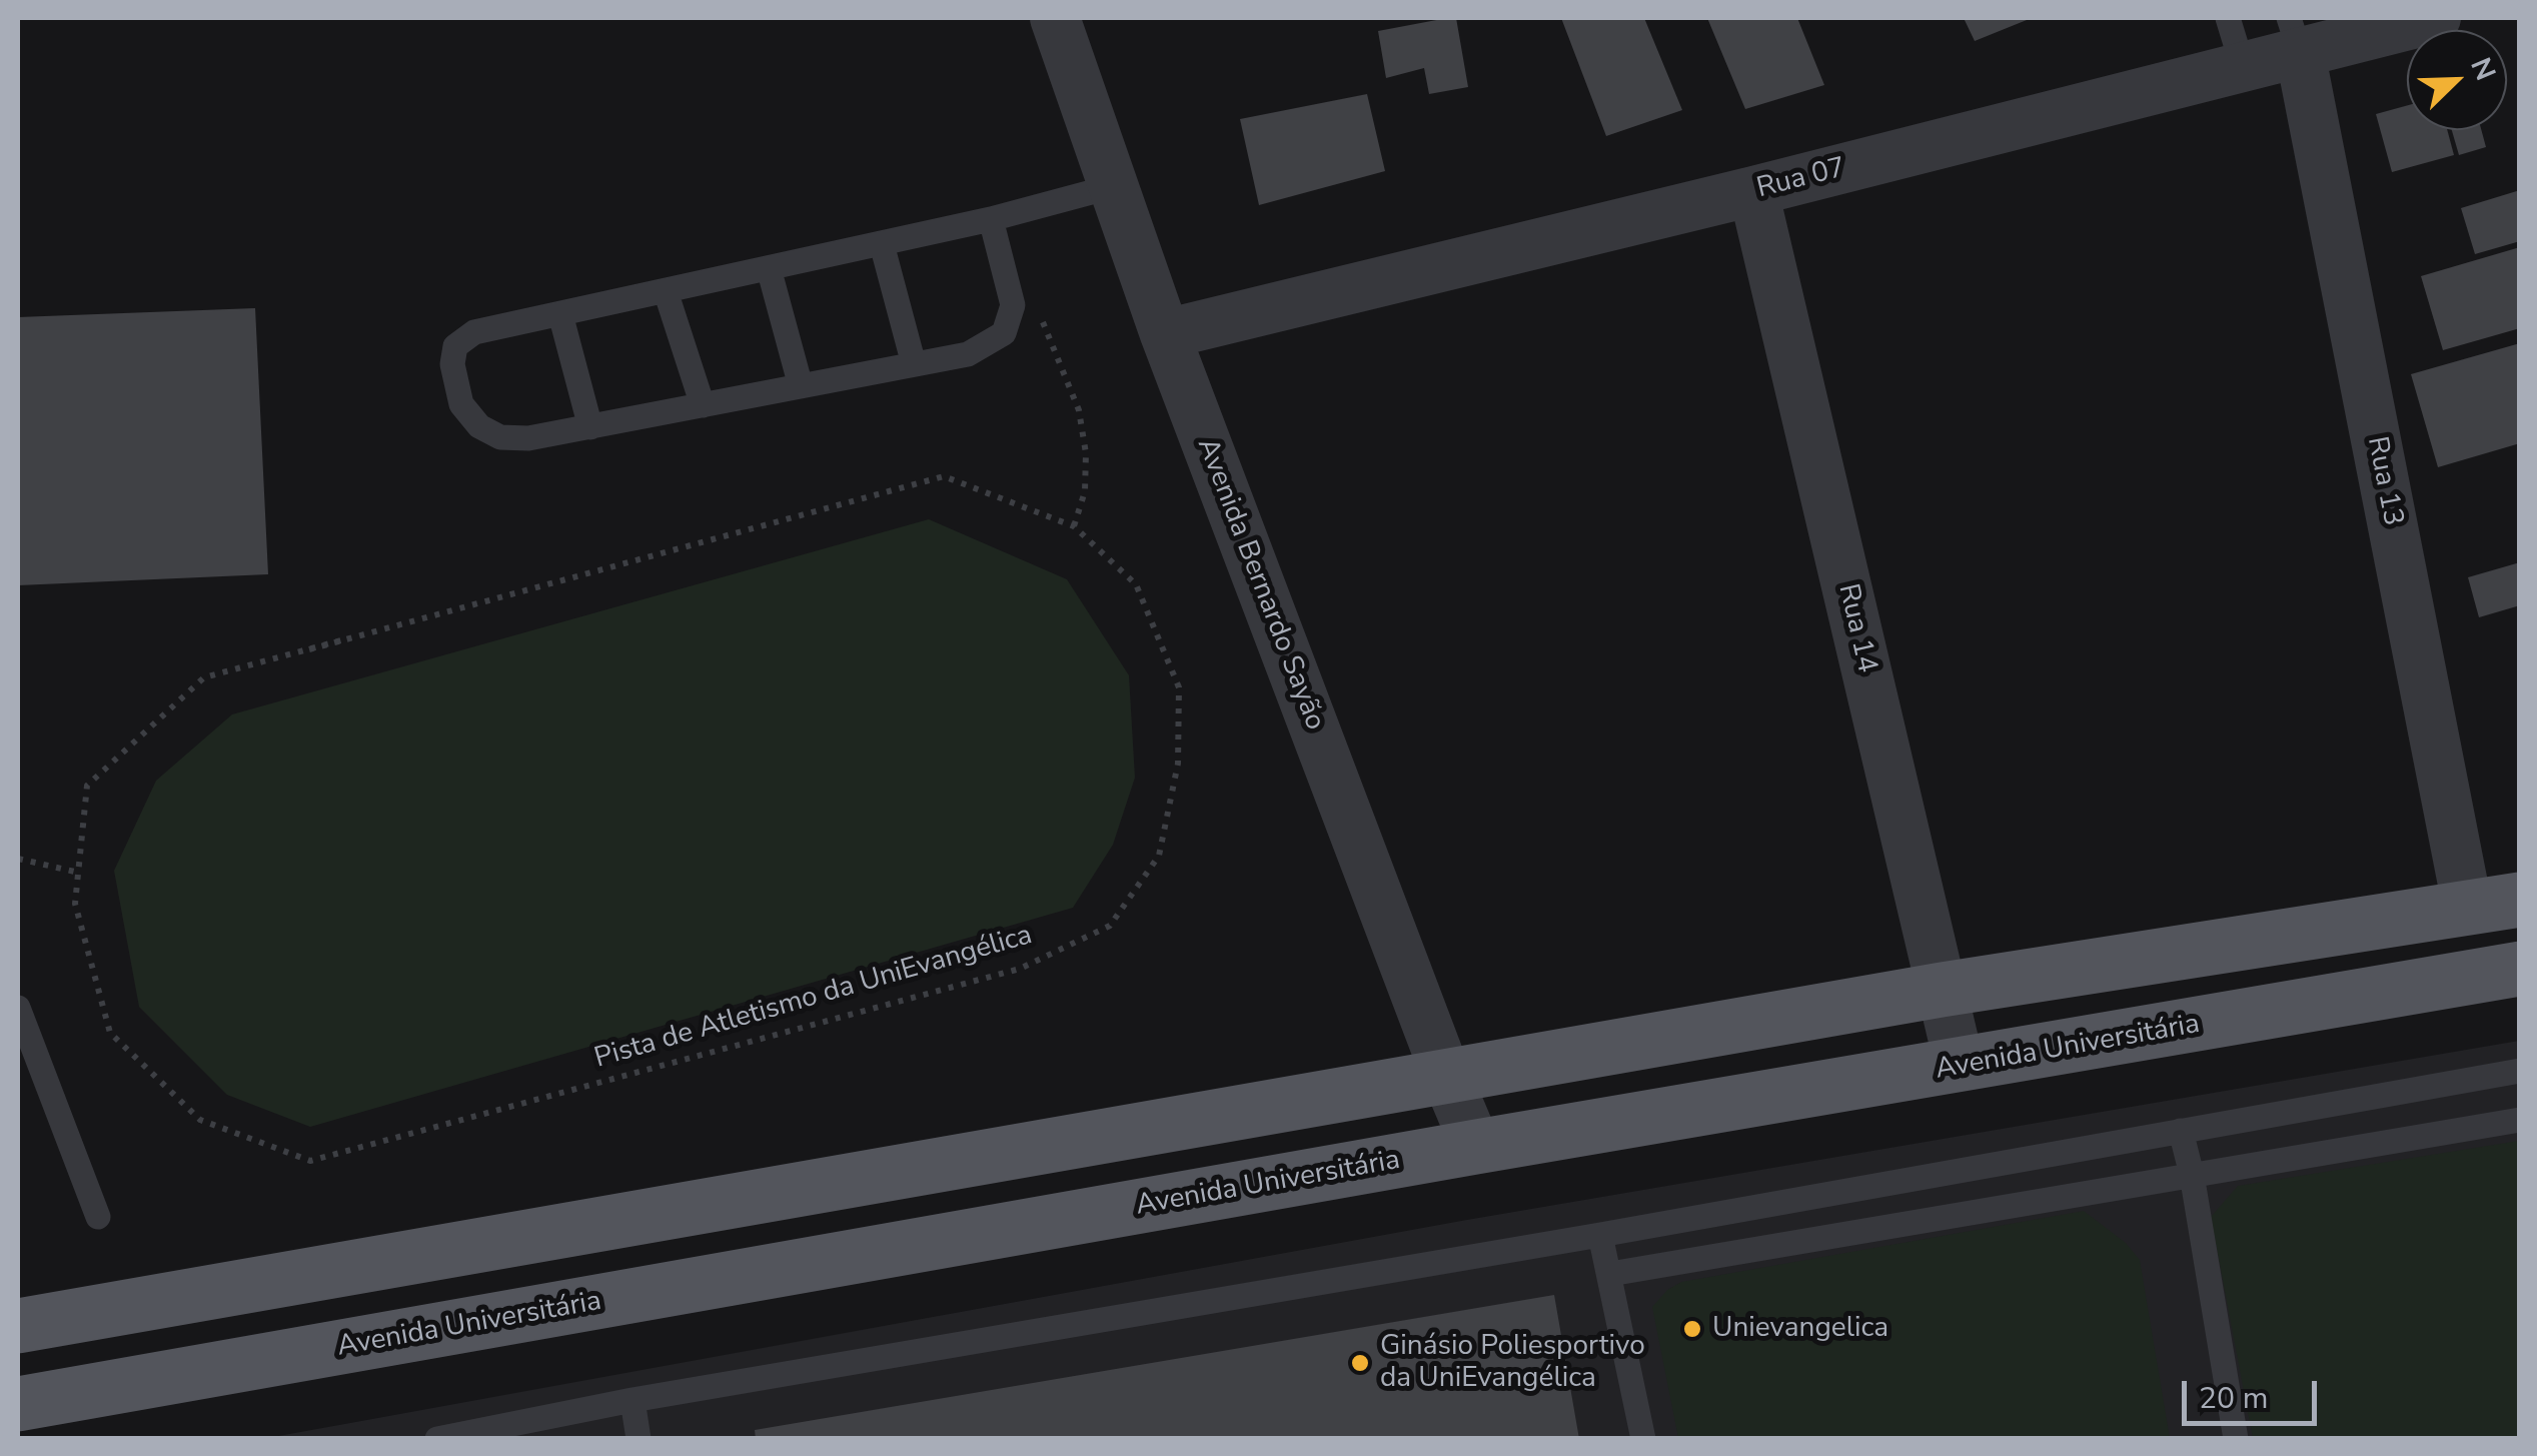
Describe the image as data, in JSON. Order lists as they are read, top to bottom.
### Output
{
  "streets": {
    "main road": ["Avenida Universitária"],
    "street": [
      "Rua 07",
      "Rua 13",
      "Avenida Bernardo Sayão",
      "Rua 14"
    ],
    "path": ["Pista de Atletismo da UniEvangélica"]
  },
  "crossings": [
    ["Rua 07", "Rua 13"],
    ["Rua 07", "Avenida Bernardo Sayão"],
    ["Rua 07", "Rua 14"],
    ["Avenida Bernardo Sayão", "Avenida Universitária"],
    ["Rua 14", "Avenida Universitária"]
  ],
  "places": ["Unievangelica", "Ginásio Poliesportivo da UniEvangélica"],
  "scale_bar": "20 m",
  "north": "top right"
}
